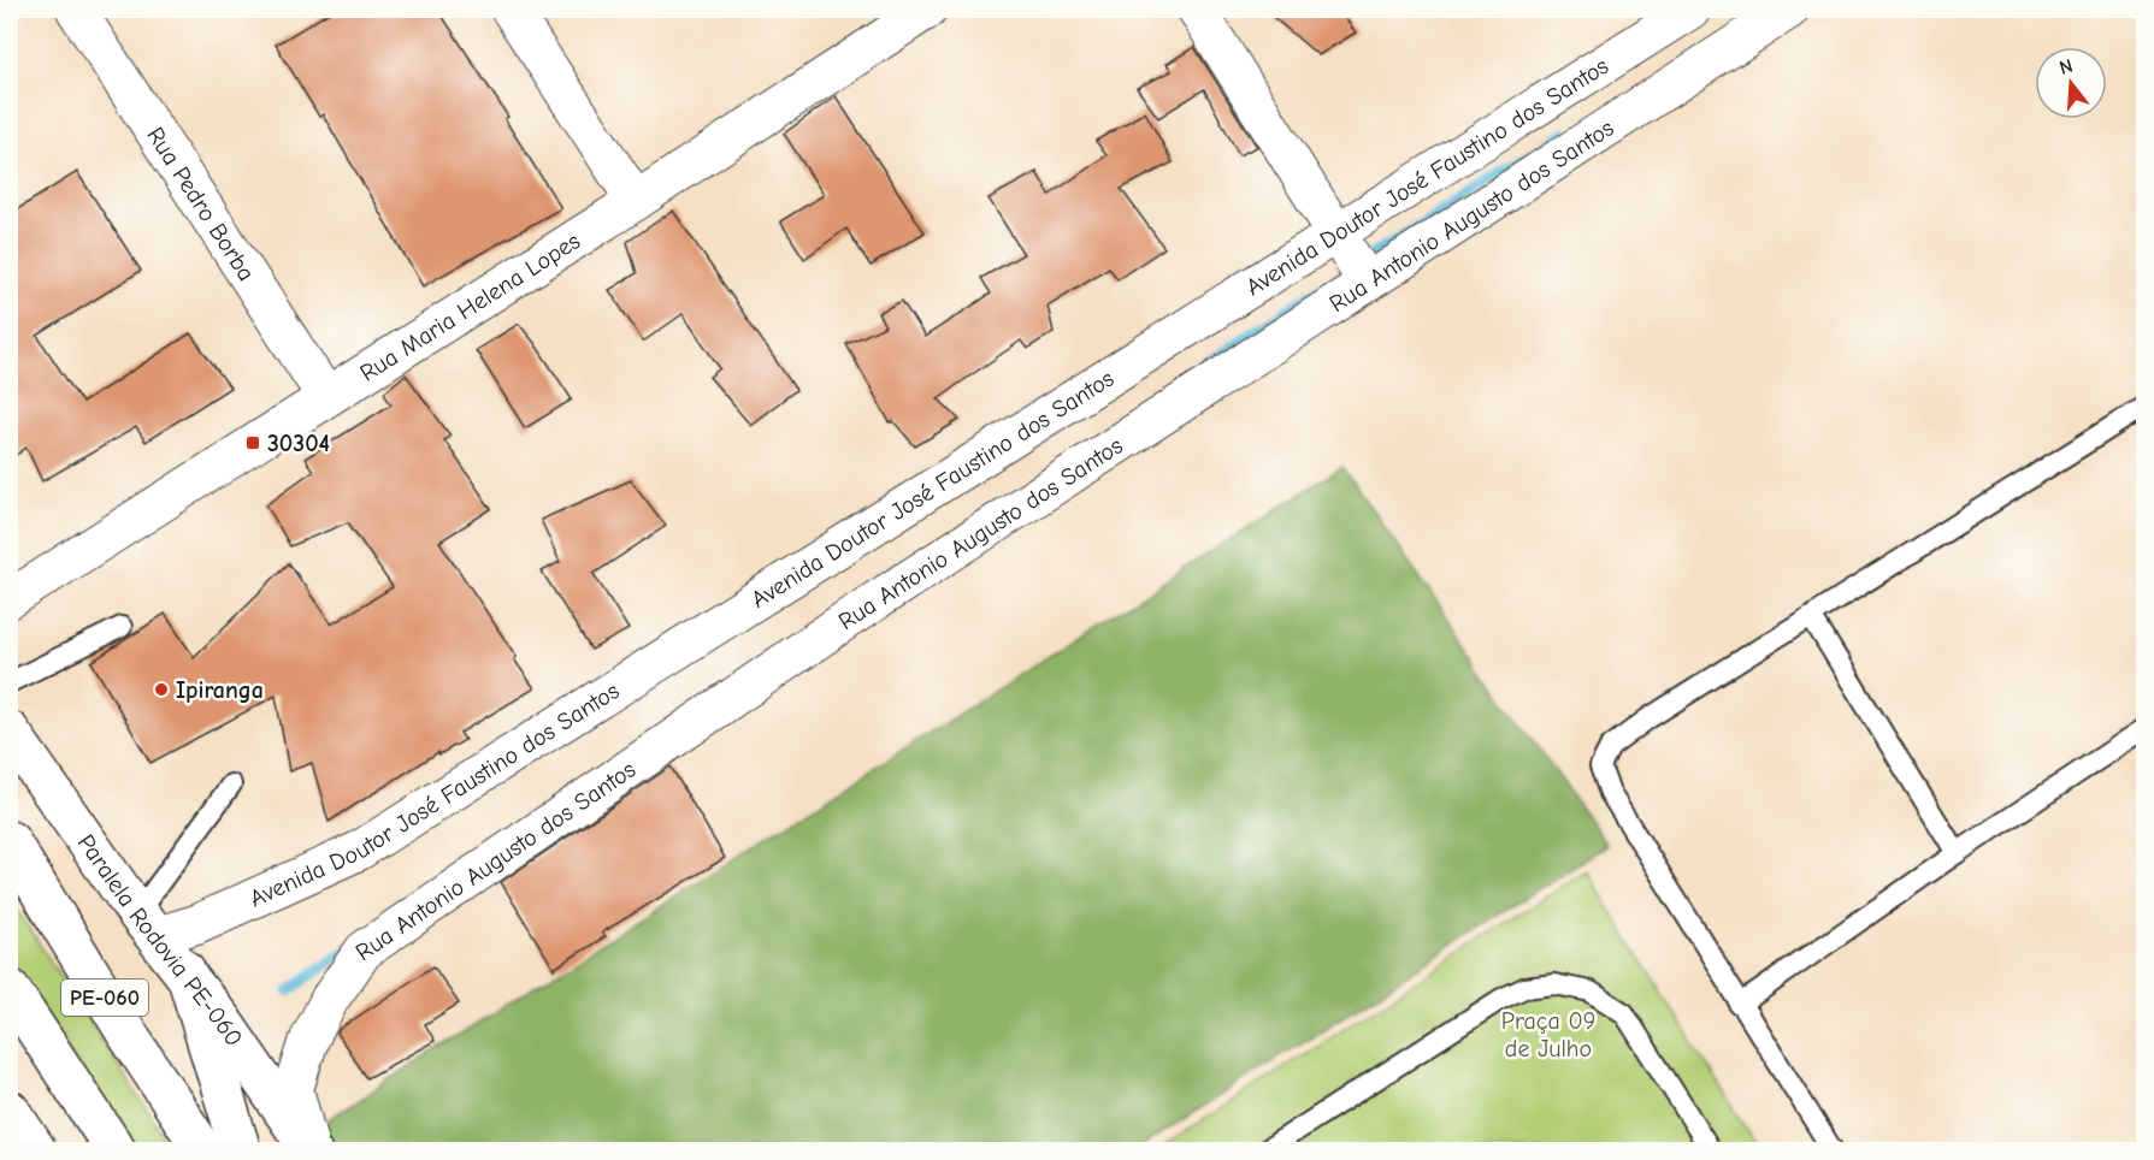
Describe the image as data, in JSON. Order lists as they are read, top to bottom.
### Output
{
  "streets": {
    "main road": ["Paralela Rodovia PE-060", "PE-060"],
    "street": [
      "Avenida Doutor José Faustino dos Santos",
      "Rua Pedro Borba",
      "Rua Antonio Augusto dos Santos",
      "Rua Maria Helena Lopes"
    ]
  },
  "crossings": [
    ["Avenida Doutor José Faustino dos Santos", "Rua Antonio Augusto dos Santos"],
    ["Avenida Doutor José Faustino dos Santos", "Paralela Rodovia PE-060"],
    ["Rua Pedro Borba", "Rua Maria Helena Lopes"],
    ["Rua Antonio Augusto dos Santos", "Paralela Rodovia PE-060"]
  ],
  "parks": ["Praça 09 de Julho"],
  "places": {
    "transit": ["30304"],
    "other": ["Ipiranga"]
  },
  "north": "top"
}
